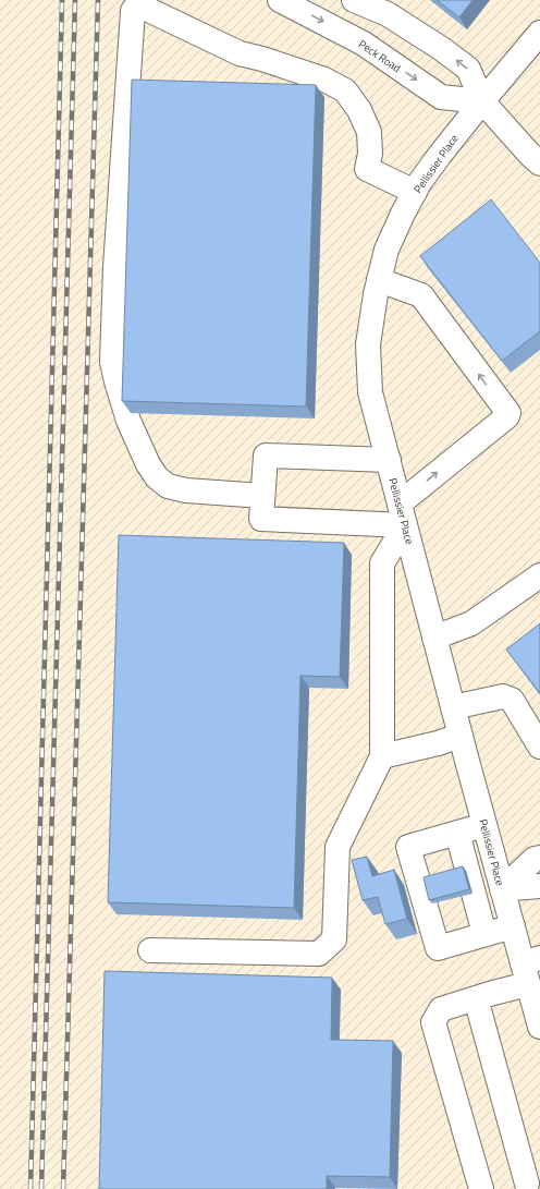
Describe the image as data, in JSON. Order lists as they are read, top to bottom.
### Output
{
  "streets": {
    "main road": ["Peck Road", "Pellissier Place"]
  },
  "crossings": [
    ["Peck Road", "Pellissier Place"]
  ]
}
